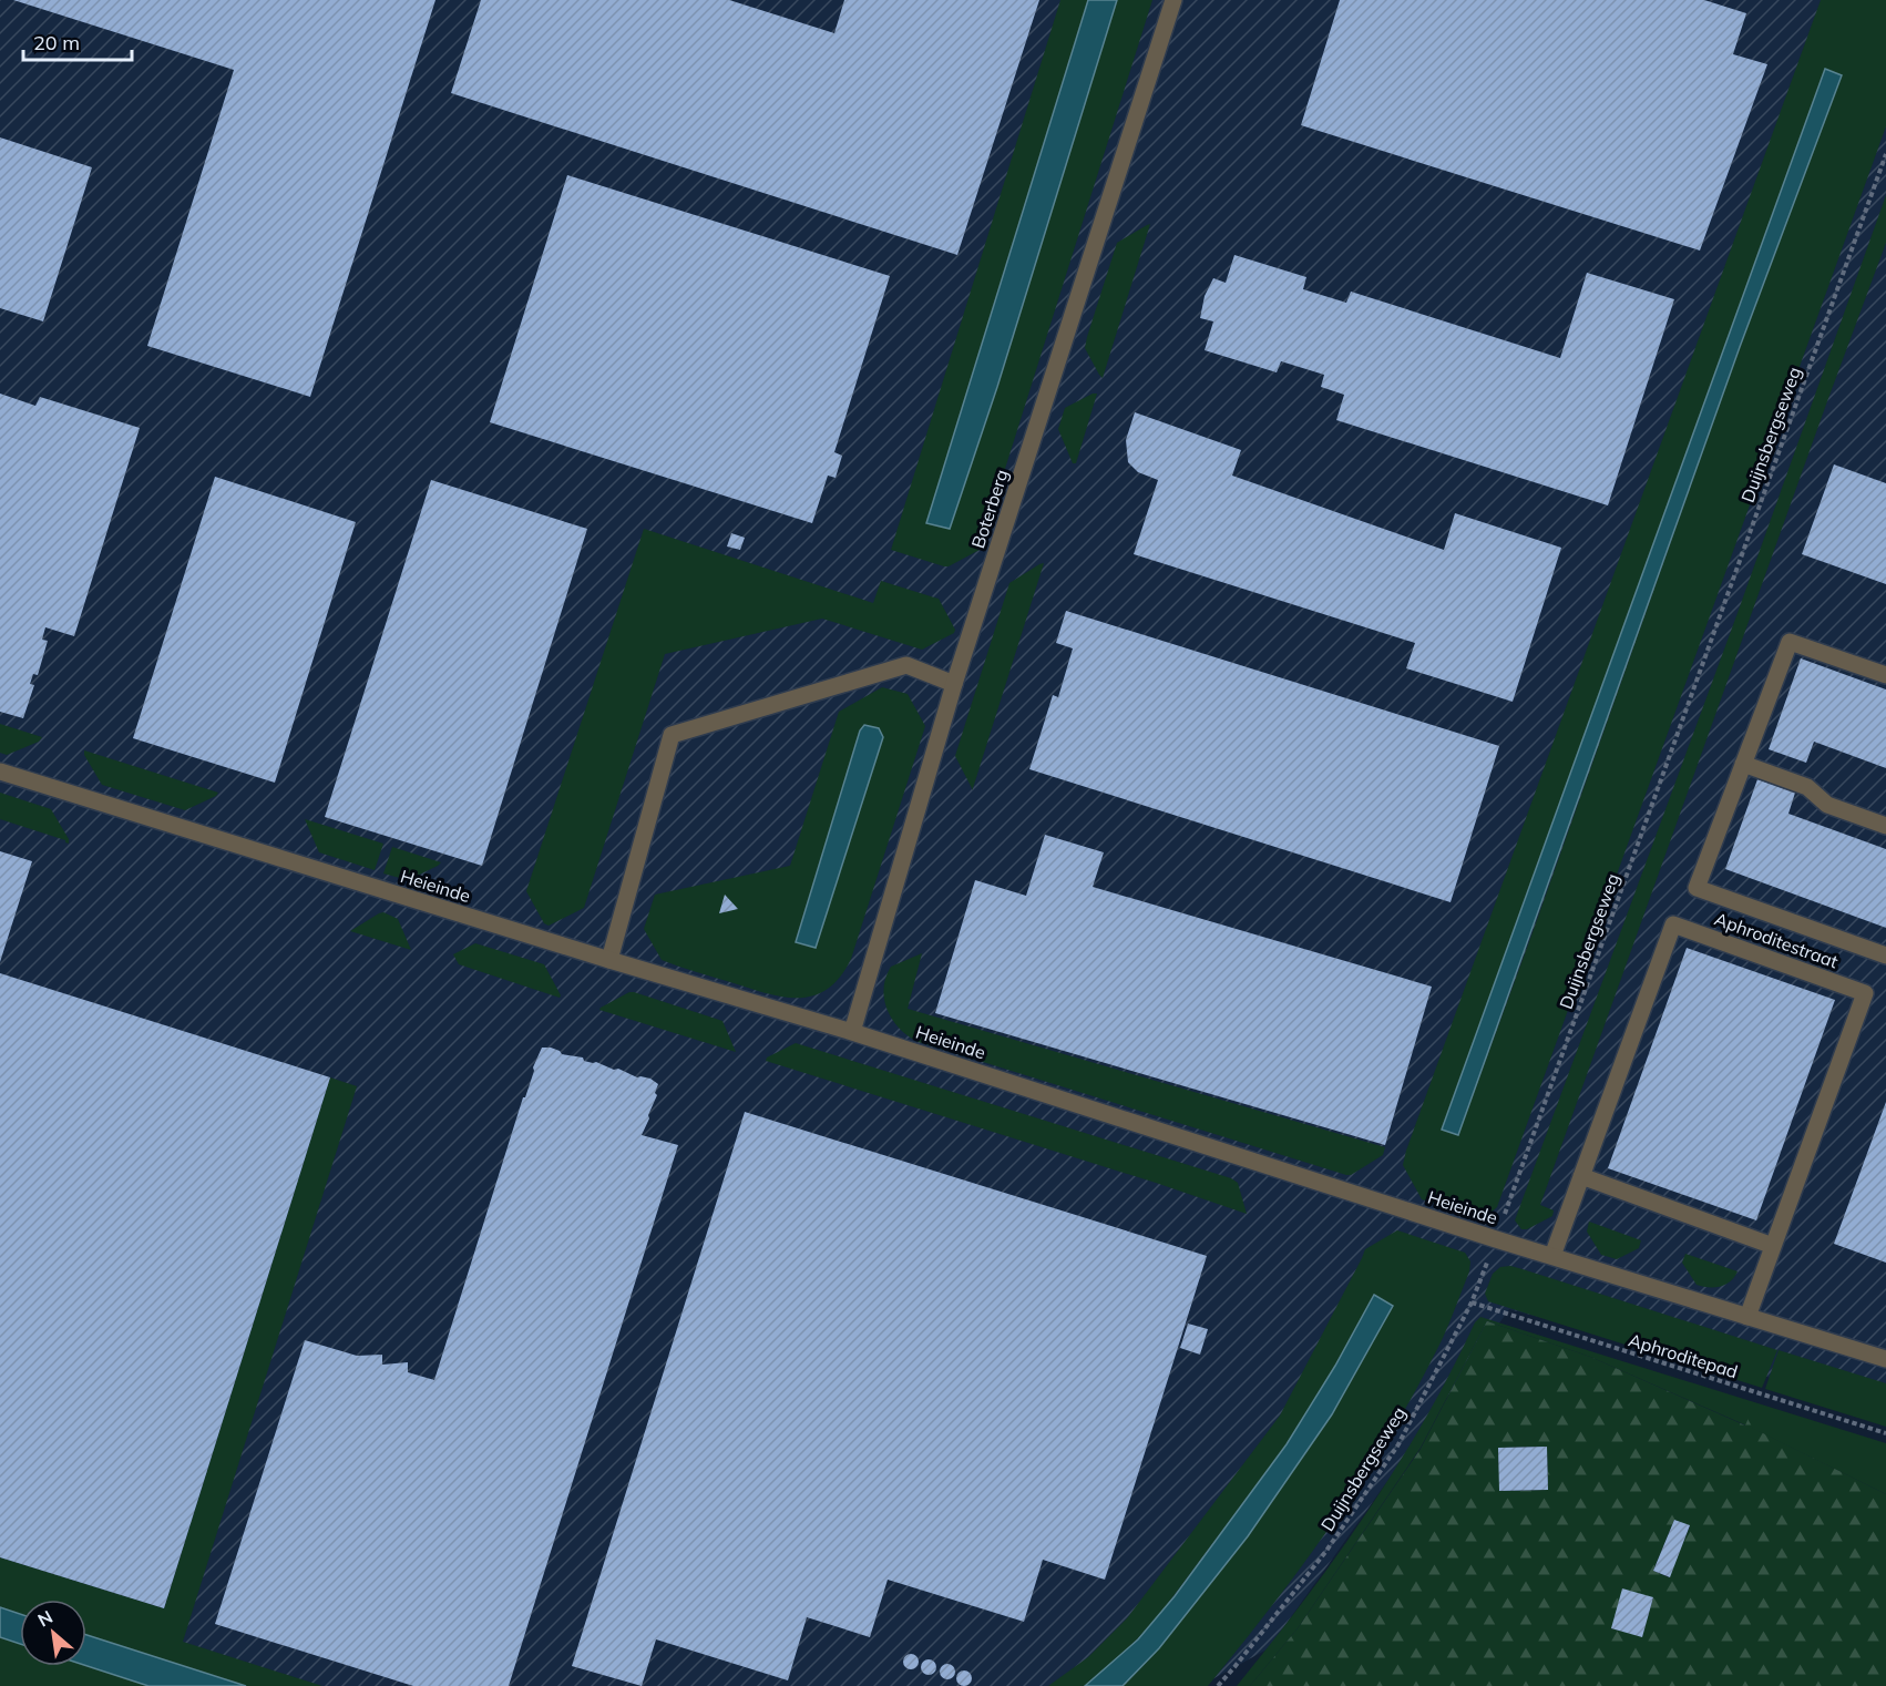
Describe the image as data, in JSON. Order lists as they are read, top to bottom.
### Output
{
  "streets": {
    "street": ["Boterberg", "Heieinde", "Aphroditestraat"],
    "path": ["Duijnsbergseweg", "Aphroditepad"]
  },
  "crossings": [
    ["Duijnsbergseweg", "Heieinde"],
    ["Duijnsbergseweg", "Aphroditepad"],
    ["Boterberg", "Heieinde"],
    ["Heieinde", "Aphroditestraat"]
  ],
  "scale_bar": "20 m",
  "north": "top left"
}
